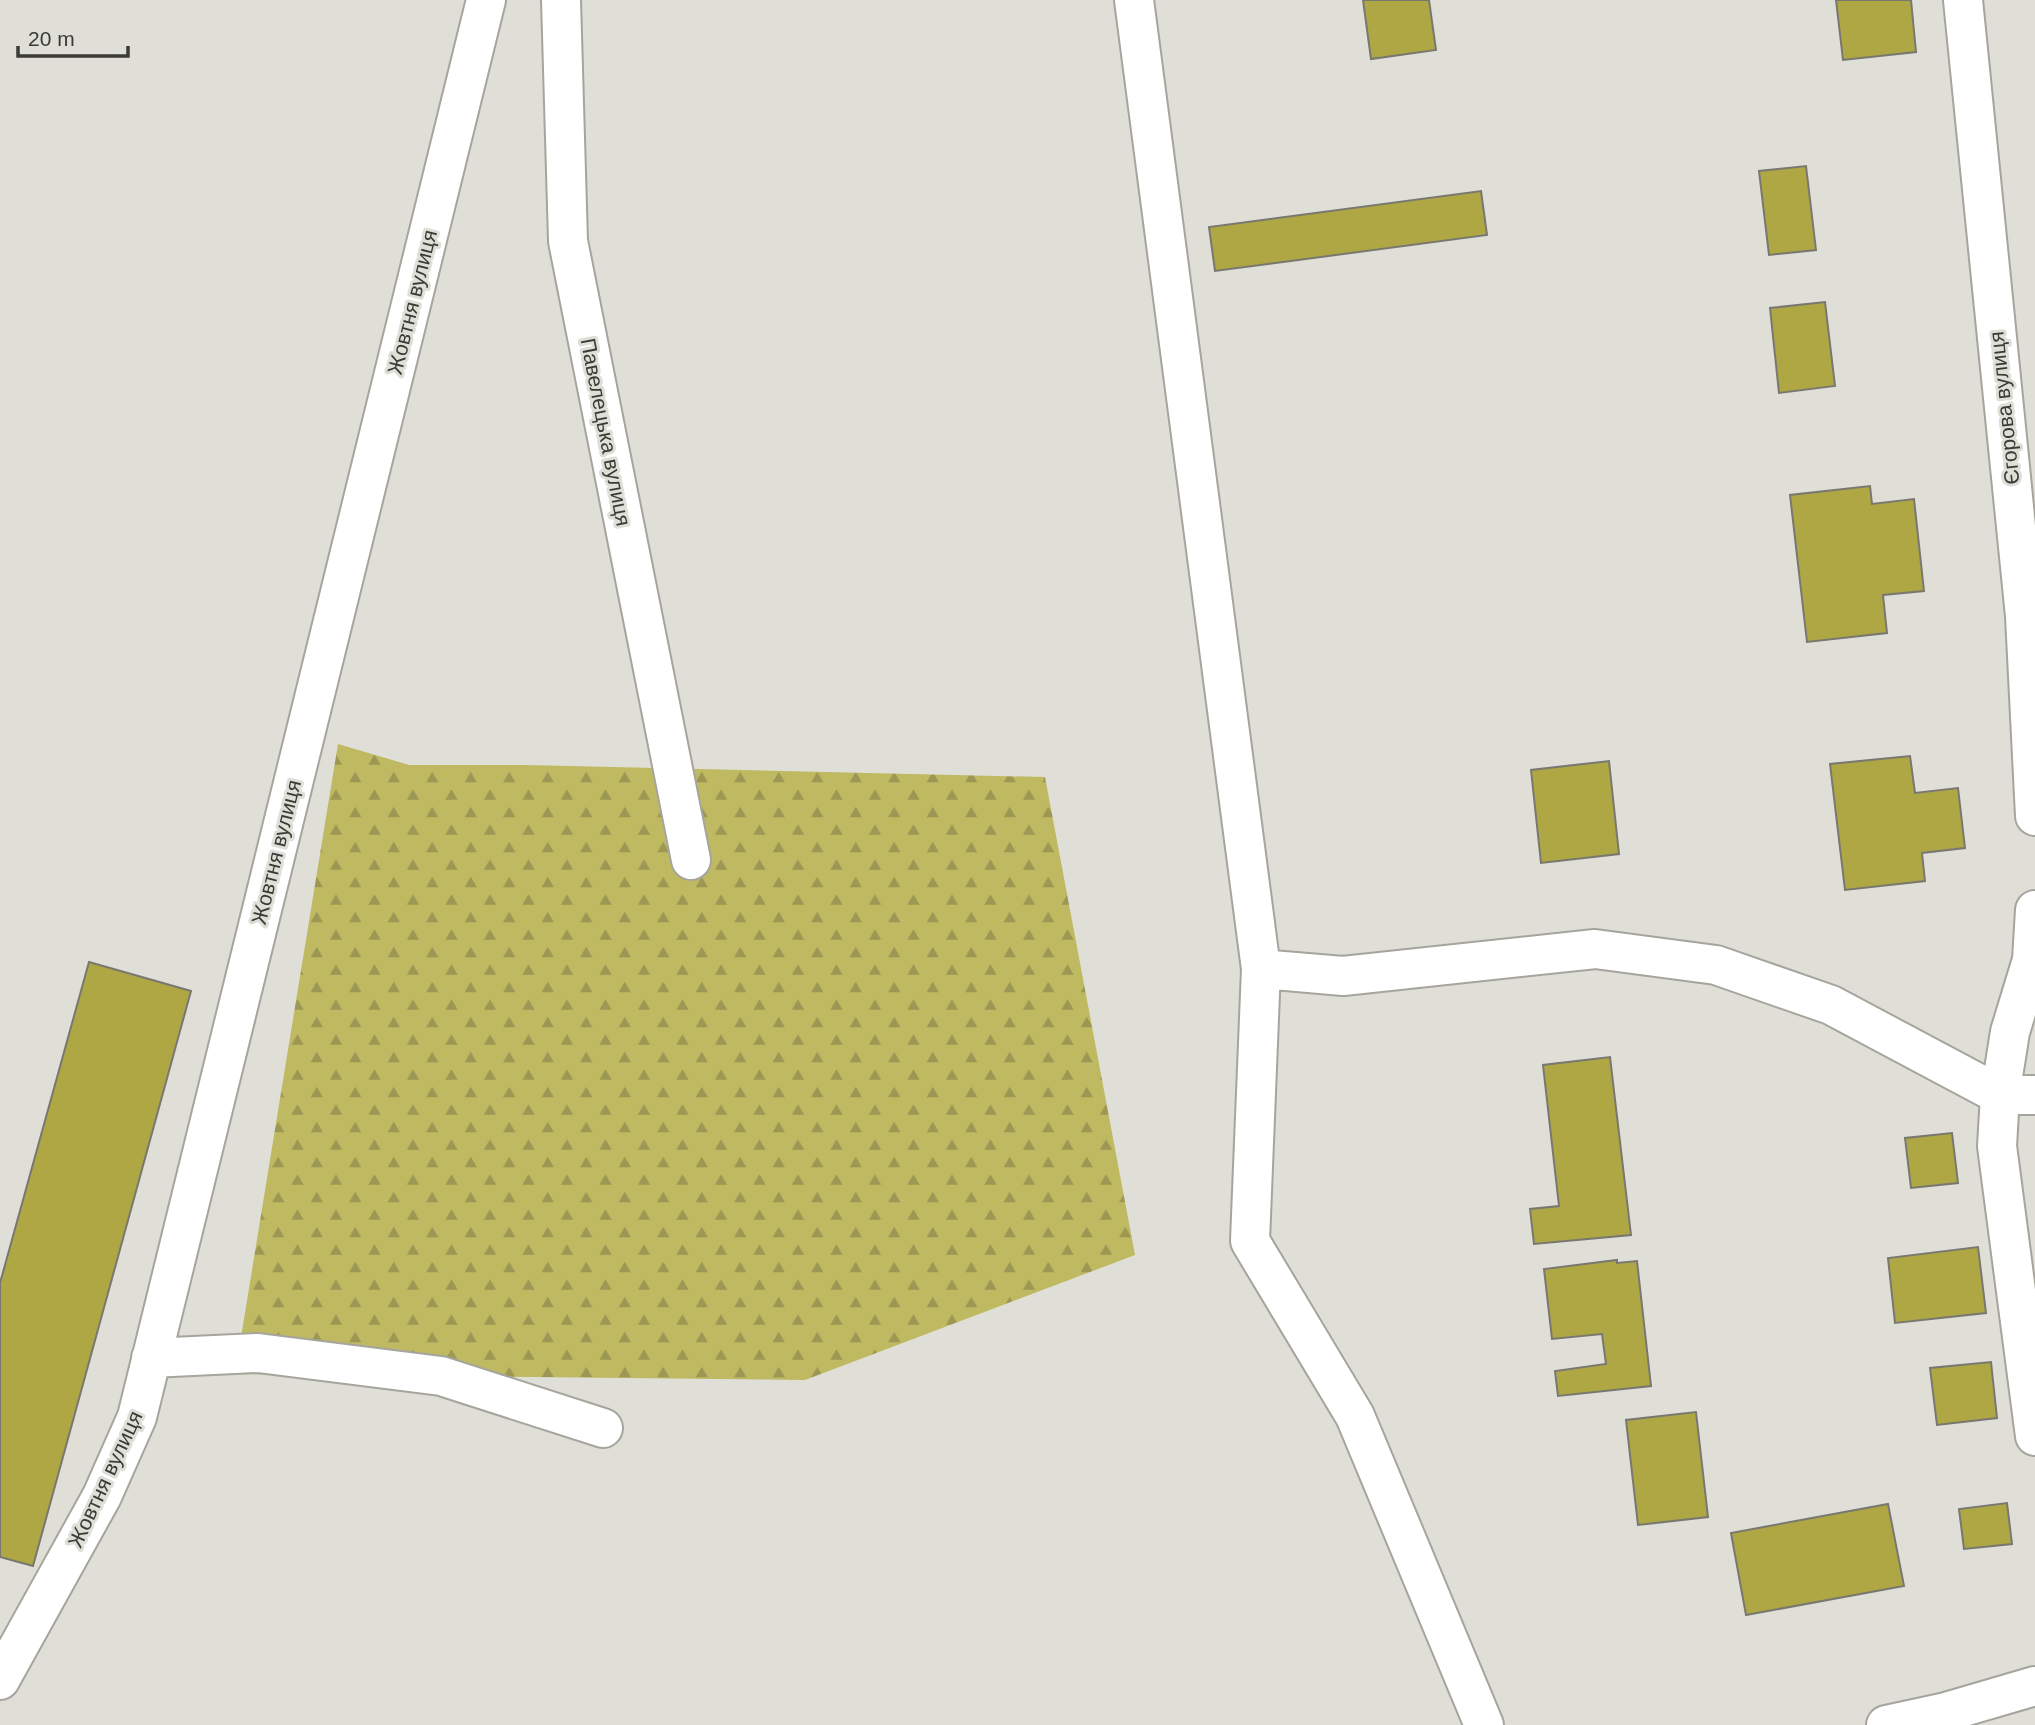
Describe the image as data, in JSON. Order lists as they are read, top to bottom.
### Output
{
  "streets": {
    "street": ["Жовтня вулиця", "Єгорова вулиця", "Павелецька вулиця"]
  },
  "scale_bar": "20 m"
}
